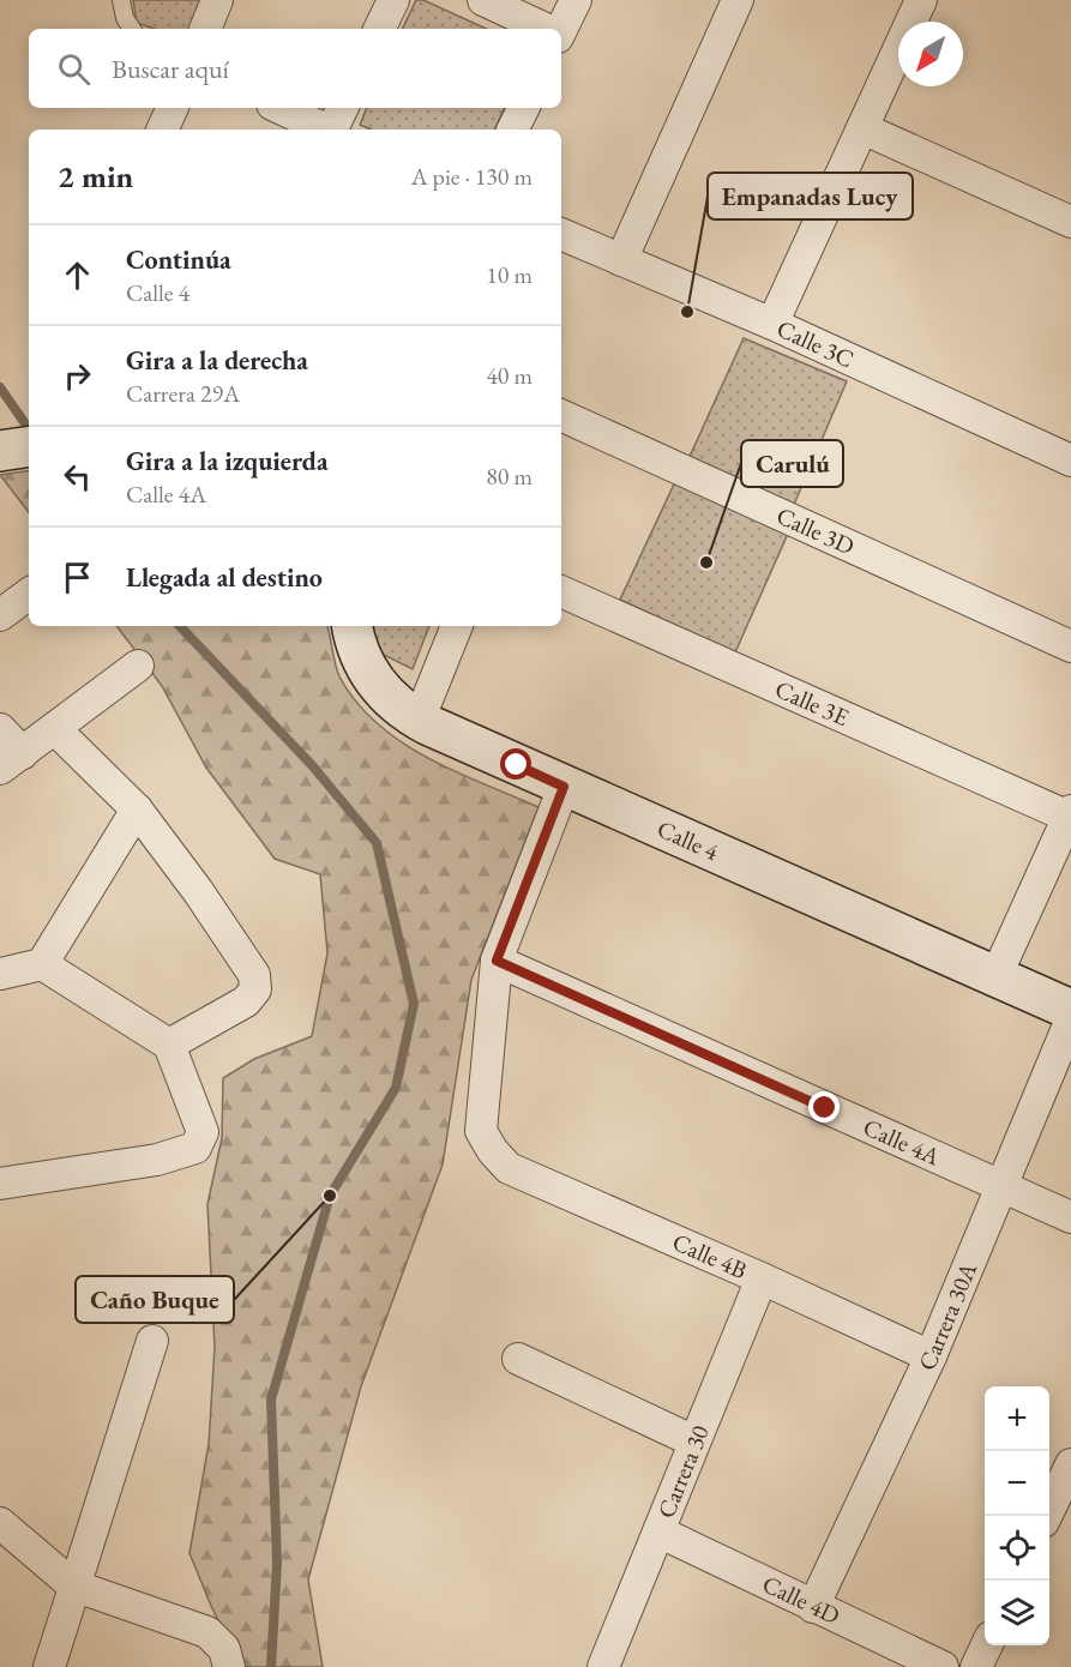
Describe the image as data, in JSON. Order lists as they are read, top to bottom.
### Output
{
  "streets": {
    "street": [
      "Calle 3C",
      "Calle 3D",
      "Calle 3E",
      "Calle 4",
      "Calle 4A",
      "Calle 4B",
      "Carrera 30A",
      "Carrera 30",
      "Calle 4D"
    ]
  },
  "crossings": [
    ["Calle 4A", "Calle 4B"],
    ["Calle 4A", "Carrera 30A"],
    ["Calle 4B", "Carrera 30A"],
    ["Calle 4B", "Carrera 30"],
    ["Carrera 30A", "Calle 4D"],
    ["Carrera 30", "Calle 4D"]
  ],
  "places": ["Empanadas Lucy", "Carulú", "Caño Buque"],
  "north": "bottom left",
  "page": {
    "search": "Buscar aquí",
    "heading": ["2 min", "A pie · 130 m"],
    "list": [
      ["Continúa", "Calle 4", "10 m"],
      ["Gira a la derecha", "Carrera 29A", "40 m"],
      ["Gira a la izquierda", "Calle 4A", "80 m"],
      "Llegada al destino"
    ],
    "map_buttons": ["+", "−"]
  }
}
